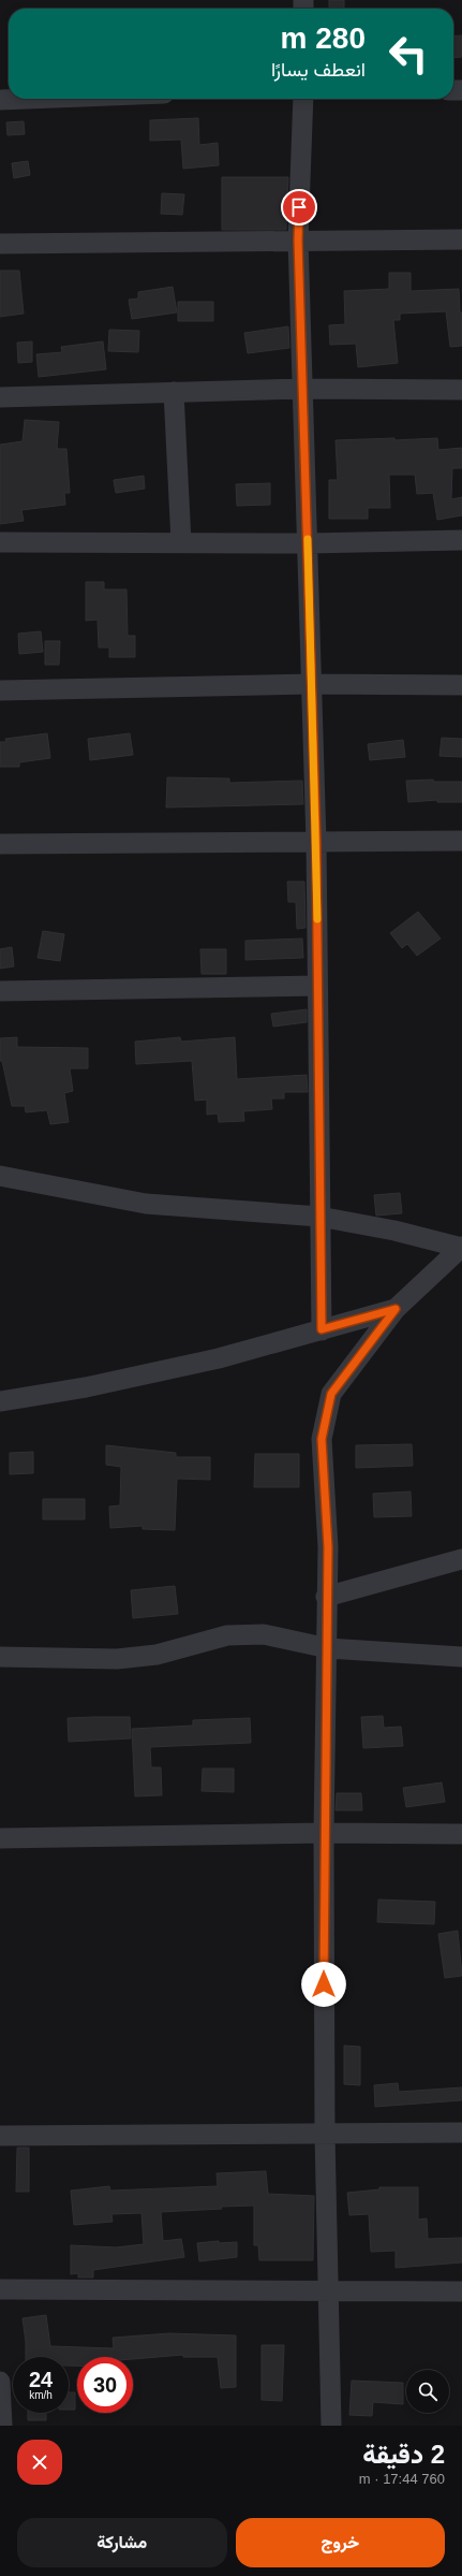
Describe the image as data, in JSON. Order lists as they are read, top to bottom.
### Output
{
  "page": {
    "turn": ["280 m", "انعطف يسارًا"],
    "speed": "24 km/h",
    "limit": "30",
    "heading": ["2 دقيقة", "760 m · 17:44"],
    "buttons": ["خروج", "مشاركة"]
  }
}
